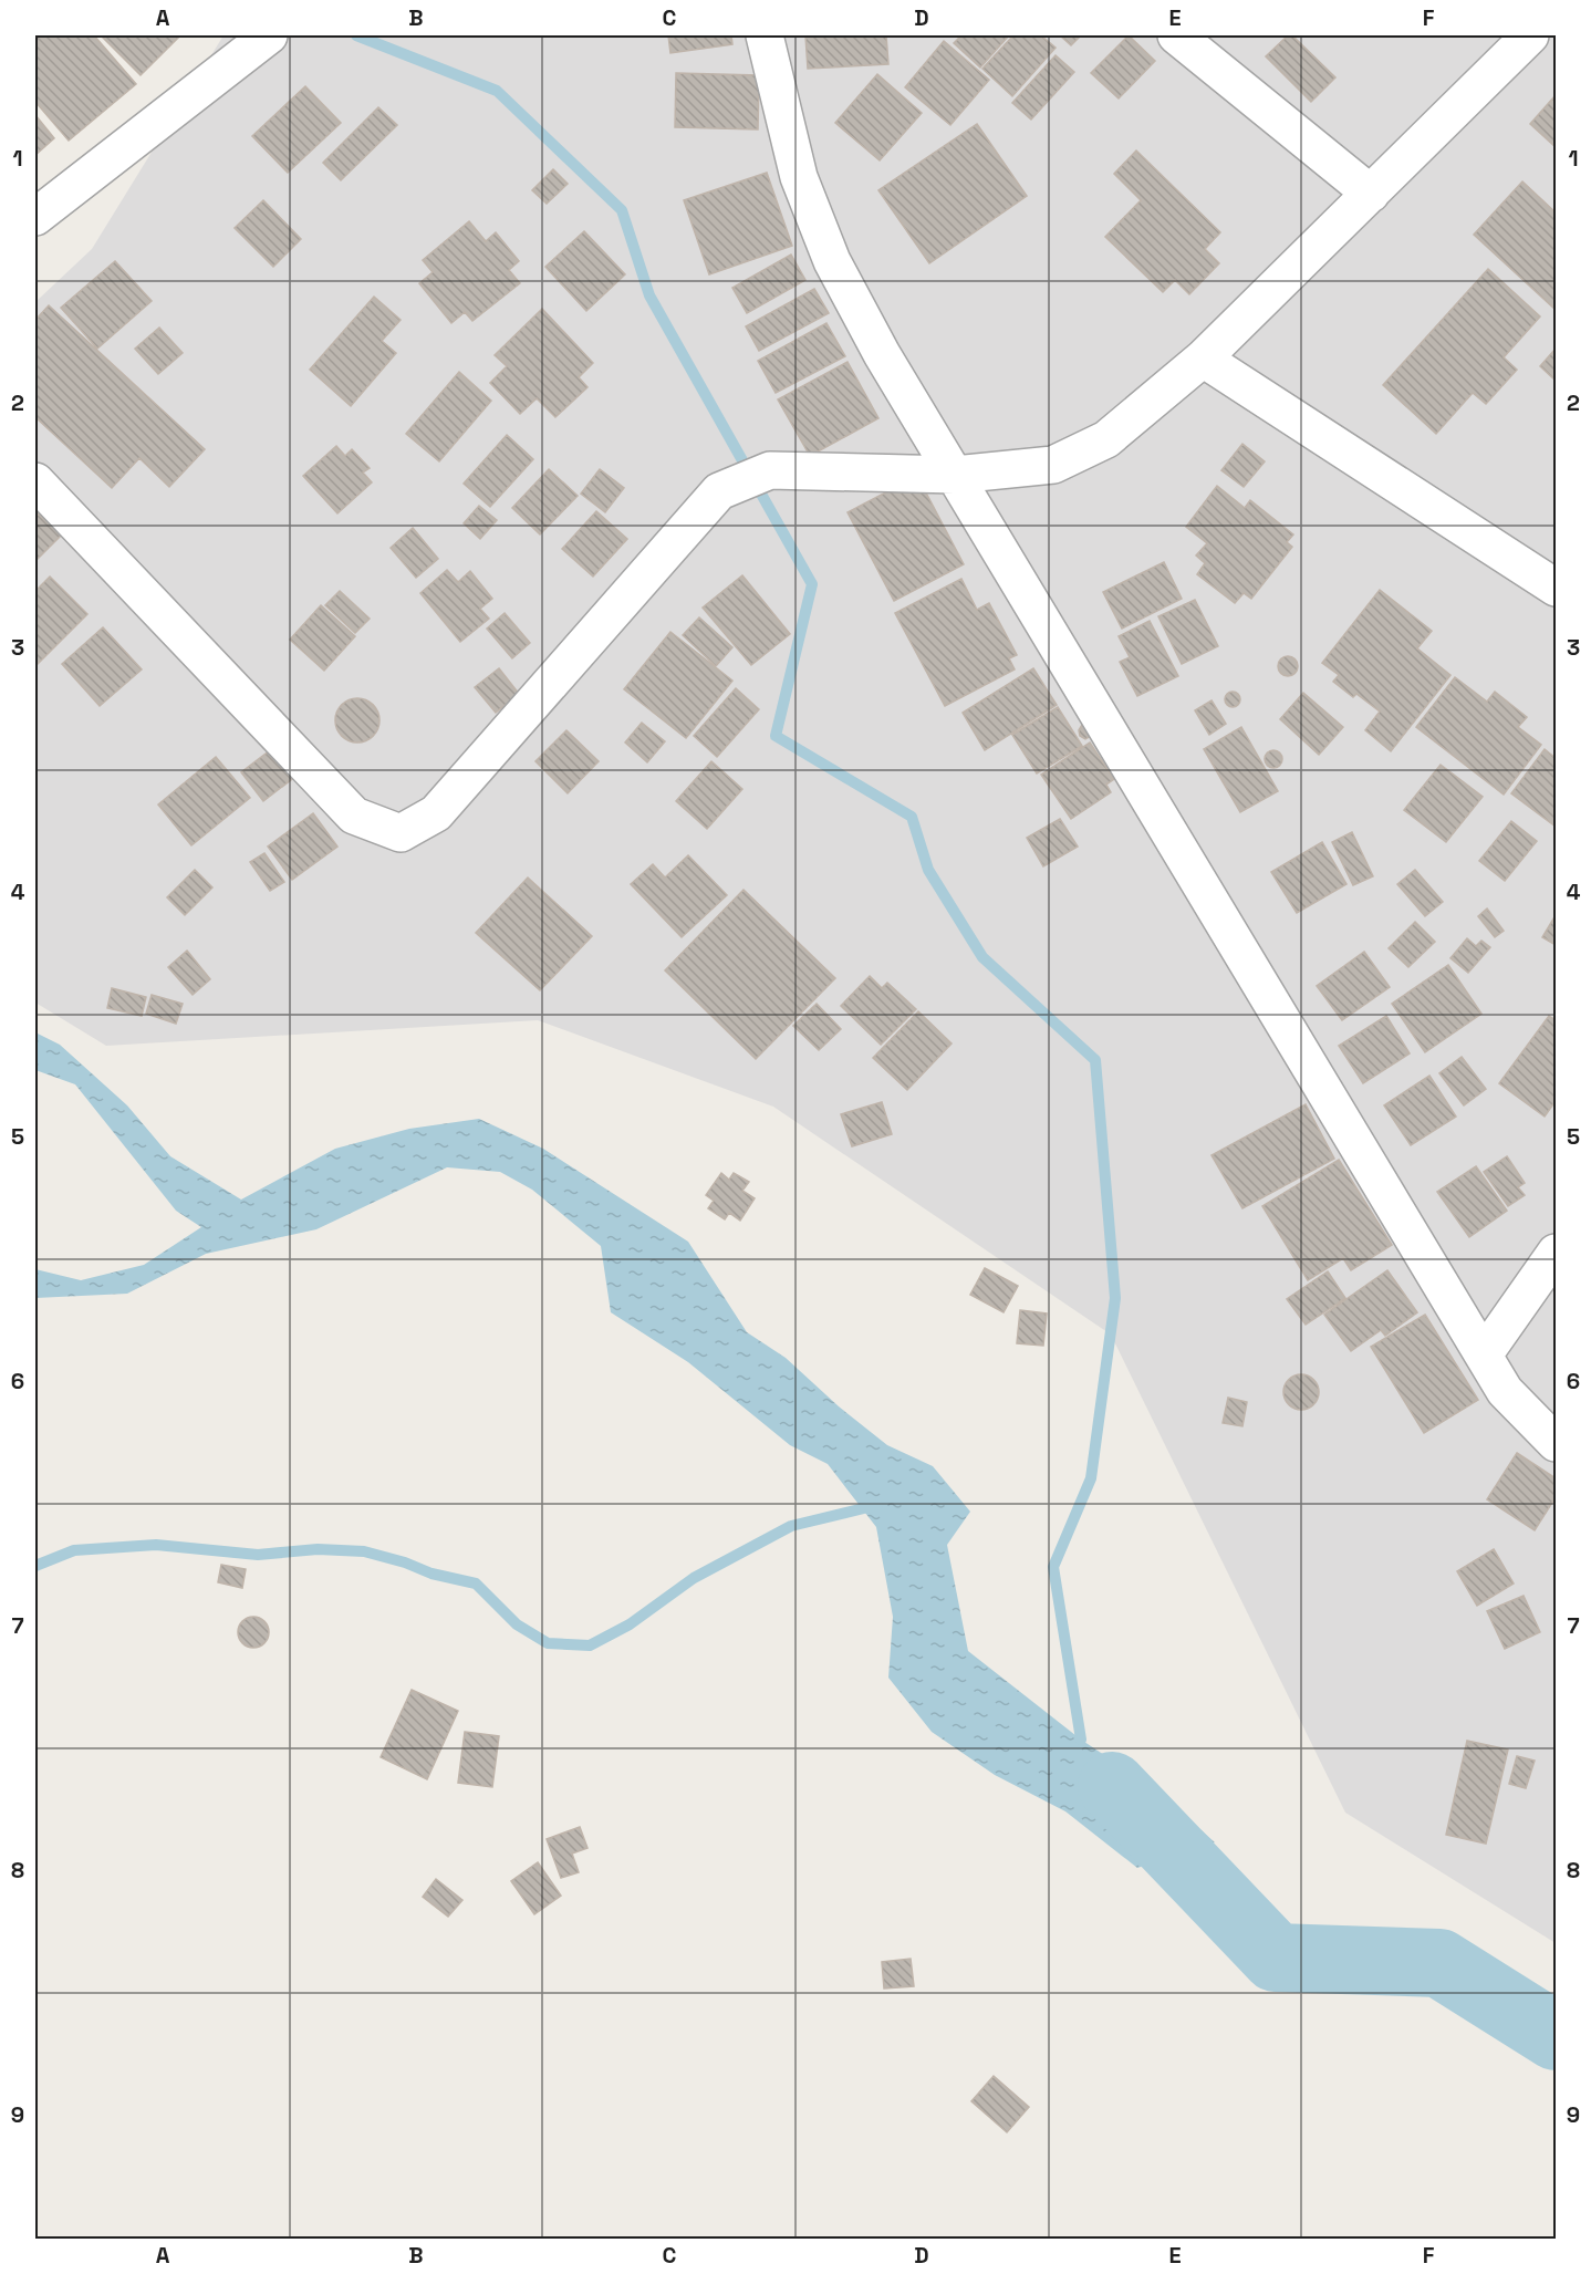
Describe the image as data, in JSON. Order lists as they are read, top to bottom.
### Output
{
  "grid": {
    "columns": [
      "A",
      "B",
      "C",
      "D",
      "E",
      "F"
    ],
    "rows": [
      "1",
      "2",
      "3",
      "4",
      "5",
      "6",
      "7",
      "8",
      "9"
    ]
  }
}
